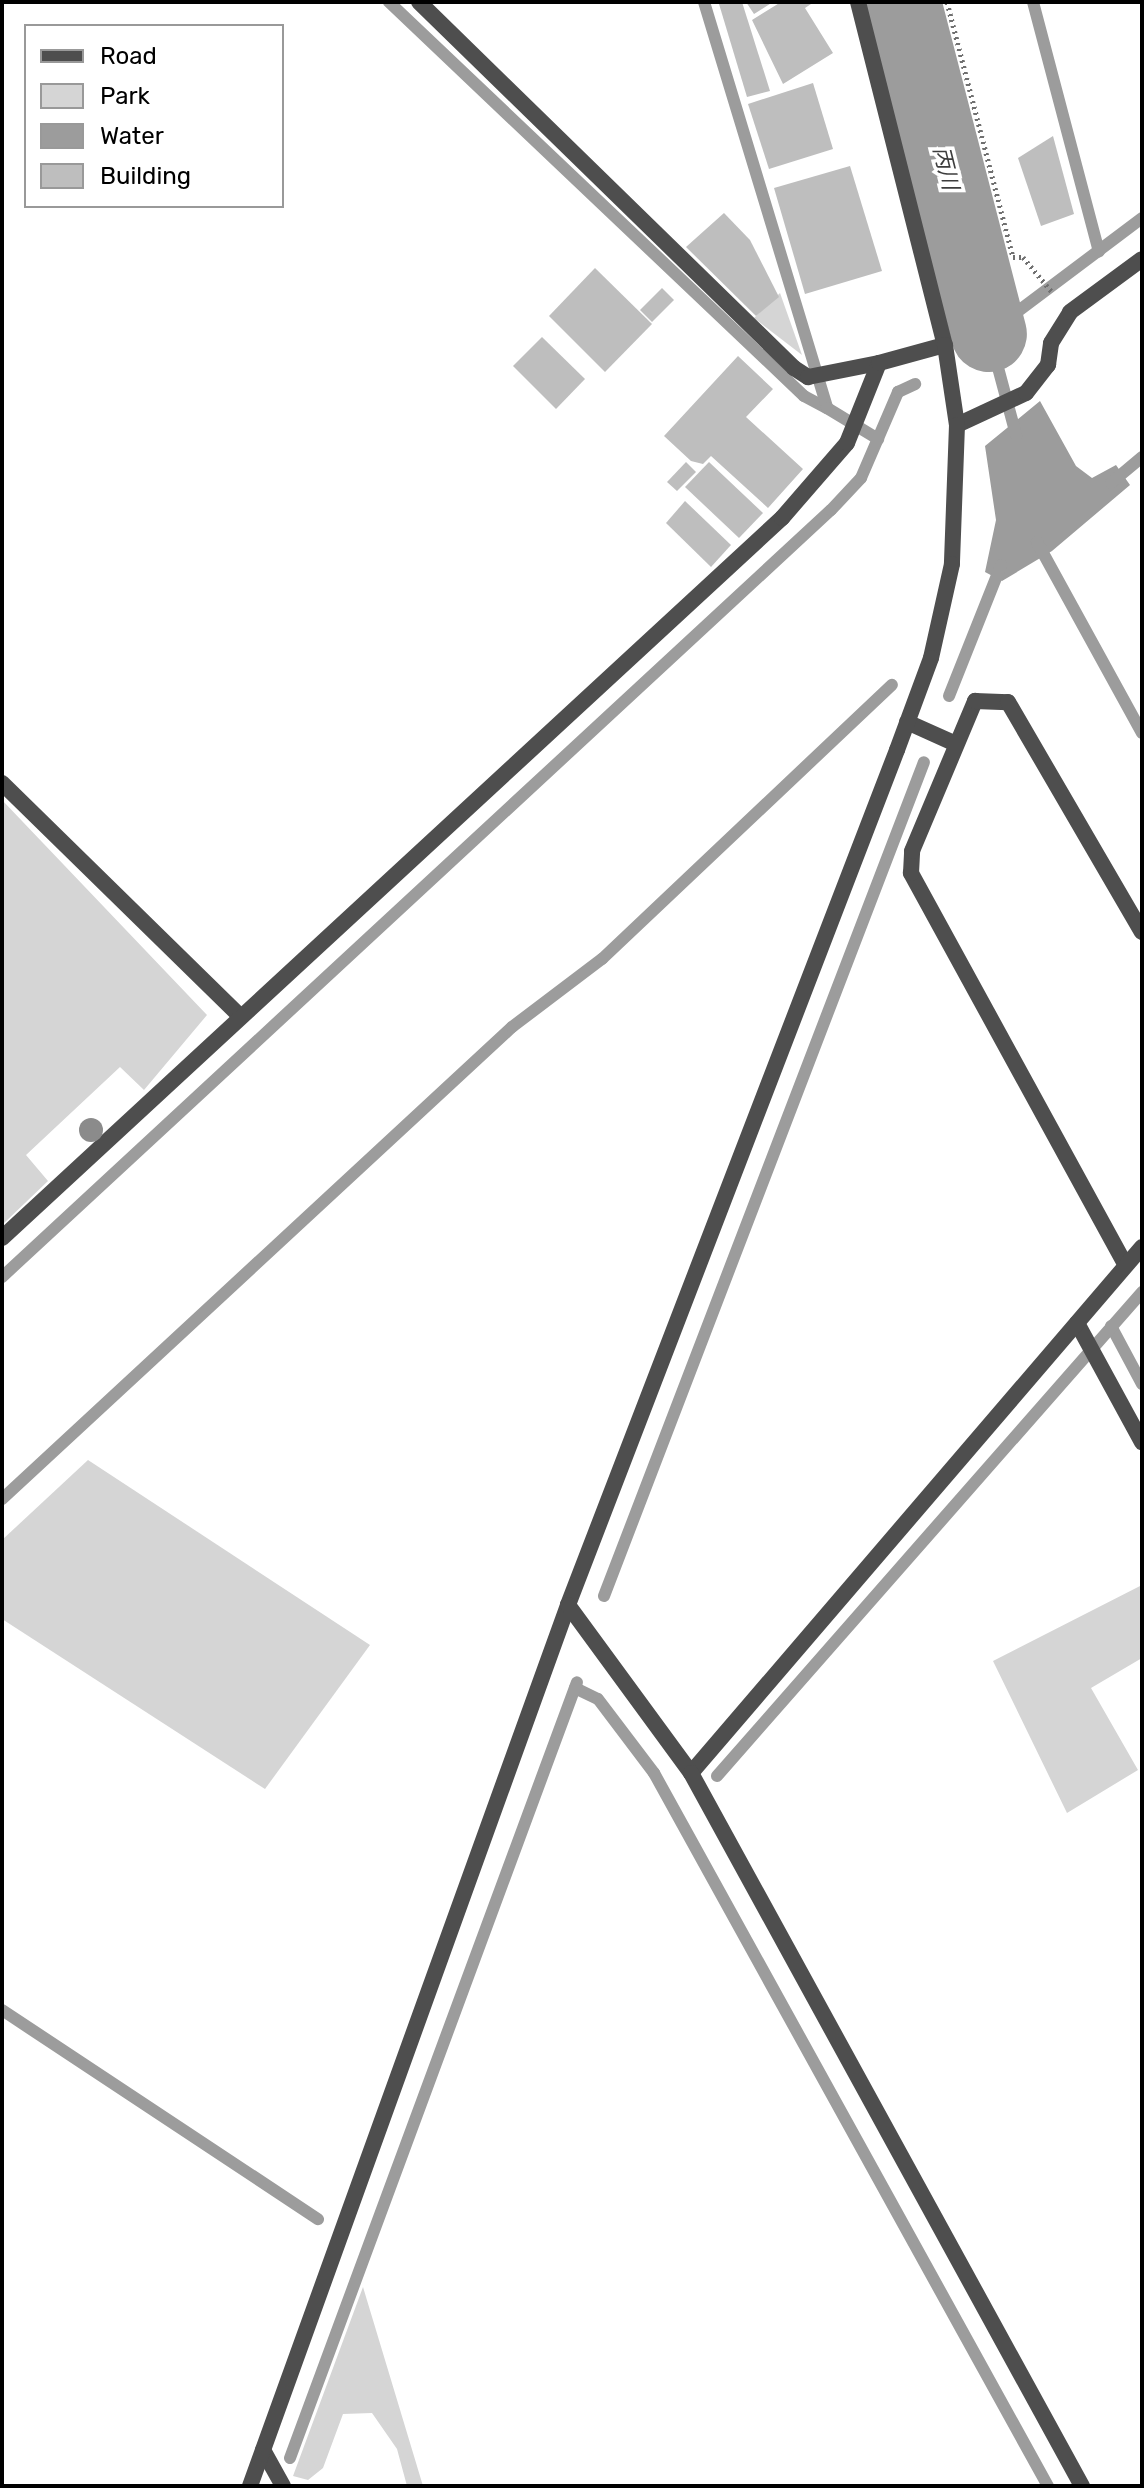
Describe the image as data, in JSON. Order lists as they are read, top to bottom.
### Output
{
  "water": ["丙川"],
  "legend": [
    "Road",
    "Park",
    "Water",
    "Building"
  ]
}
